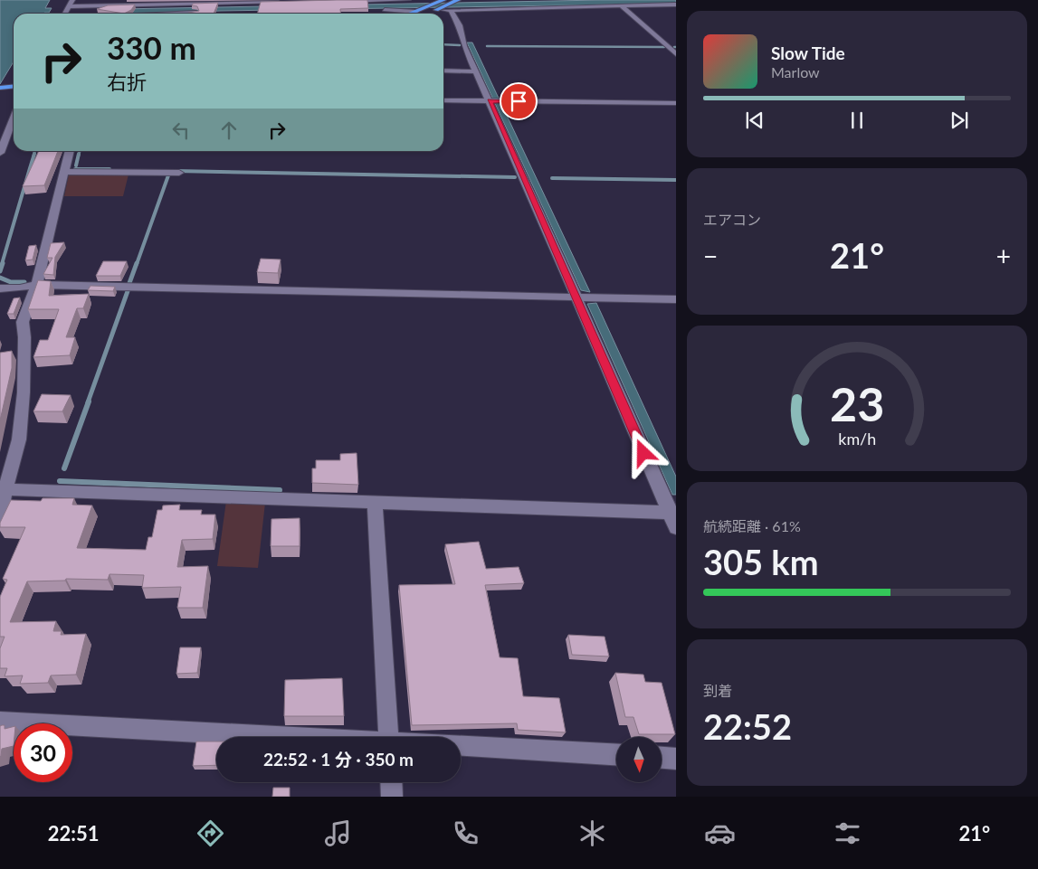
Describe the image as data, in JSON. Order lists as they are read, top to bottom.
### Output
{
  "north": "bottom",
  "page": {
    "turn": ["330 m", "右折"],
    "song": ["Slow Tide", "Marlow"],
    "tile": [
      "エアコン",
      ["航続距離 · 61%", "305 km"],
      ["到着", "22:52"]
    ],
    "heat": ["−", "21°", "+"],
    "limit": "30",
    "trip": "22:52 · 1 分 · 350 m",
    "tabs": ["22:51", "21°"],
    "gauge": ["23", "km/h"]
  }
}
